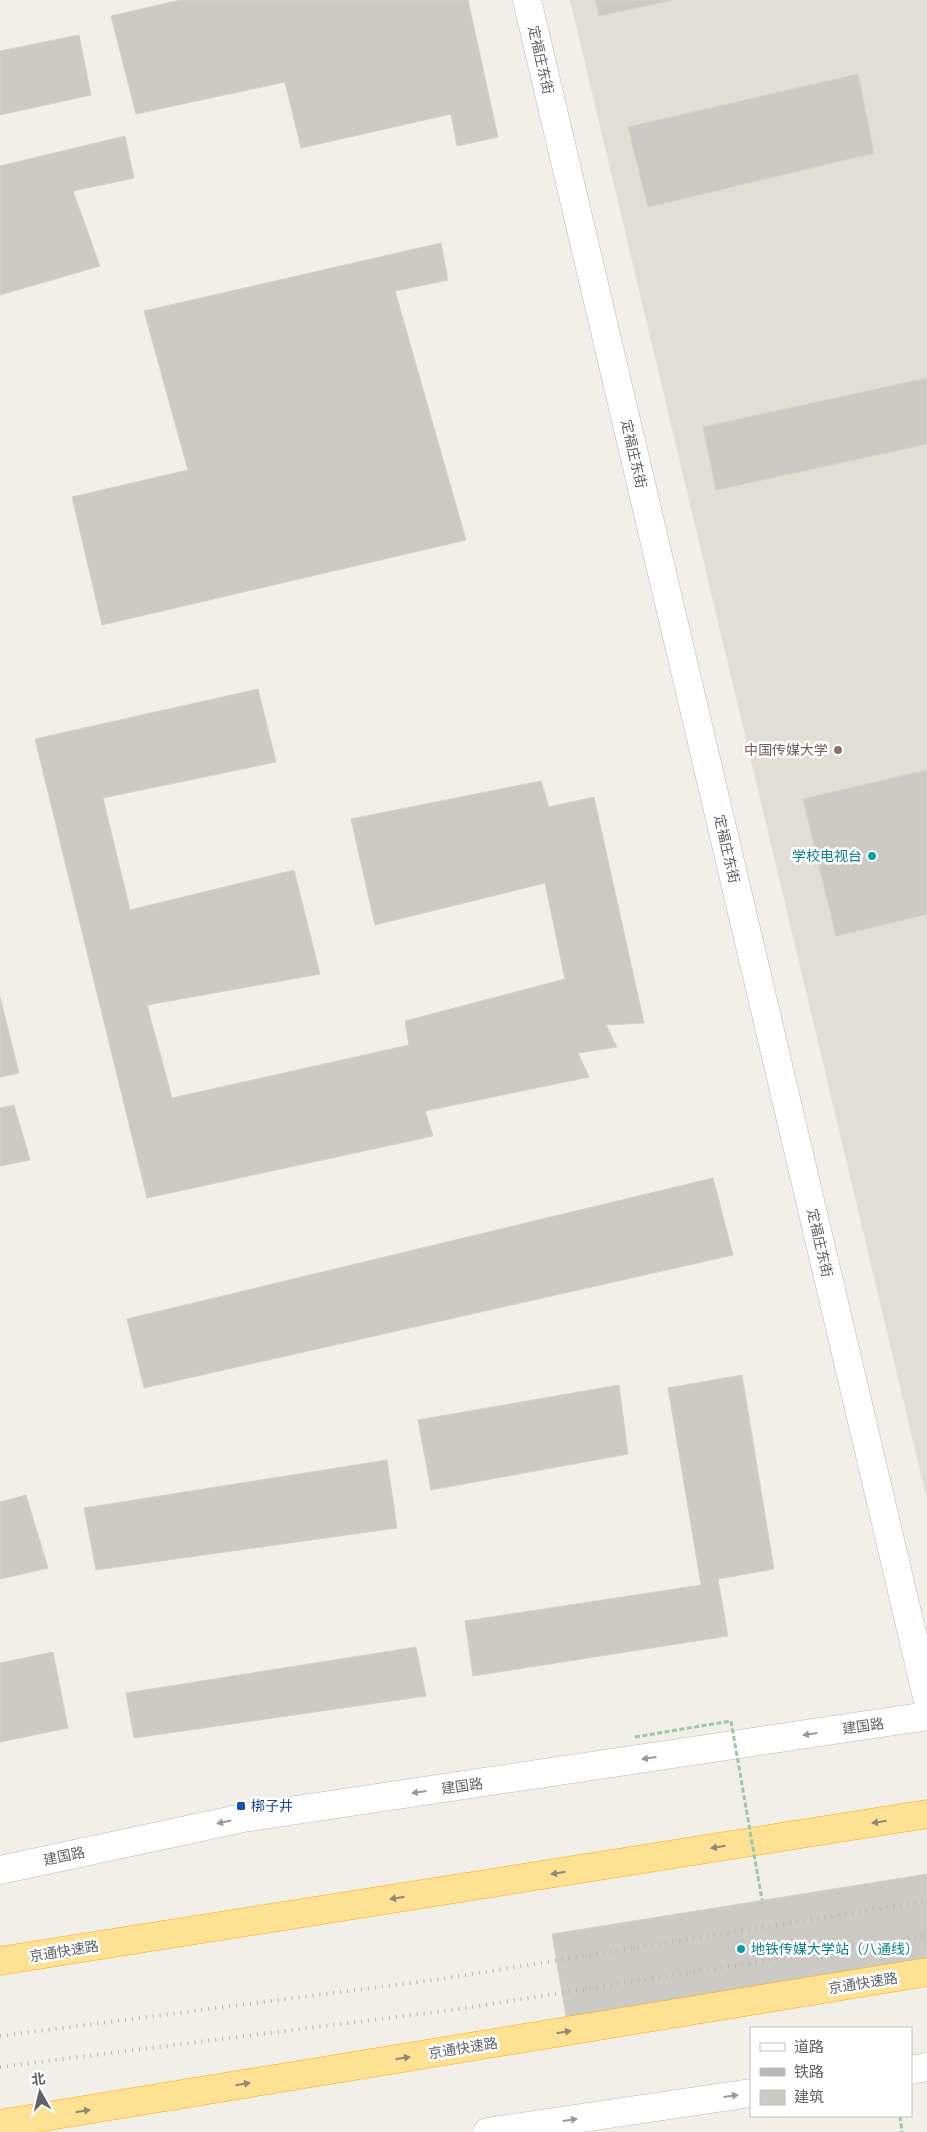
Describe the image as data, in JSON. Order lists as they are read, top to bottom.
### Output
{
  "streets": {
    "highway": ["京通快速路"],
    "street": ["定福庄东街", "建国路"]
  },
  "one_way": ["建国路"],
  "places": {
    "other": ["中国传媒大学", "学校电视台", "地铁传媒大学站（八通线）"],
    "transit": ["梆子井"]
  },
  "legend": ["道路", "铁路", "建筑"],
  "north": "top"
}
